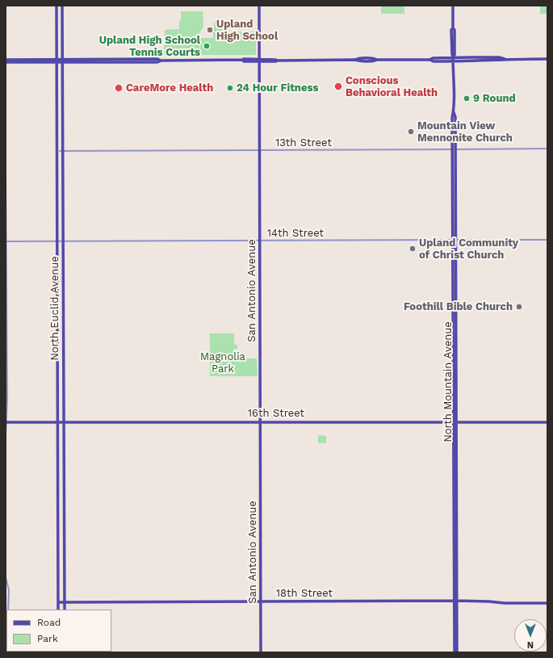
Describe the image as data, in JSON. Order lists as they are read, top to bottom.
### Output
{
  "streets": {
    "main road": [
      "San Antonio Avenue",
      "North Euclid Avenue",
      "North Mountain Avenue",
      "16th Street",
      "18th Street"
    ],
    "street": ["13th Street", "14th Street"]
  },
  "crossings": [
    ["13th Street", "San Antonio Avenue"],
    ["13th Street", "North Euclid Avenue"],
    ["13th Street", "North Mountain Avenue"],
    ["14th Street", "San Antonio Avenue"],
    ["14th Street", "North Euclid Avenue"],
    ["14th Street", "North Mountain Avenue"],
    ["San Antonio Avenue", "16th Street"],
    ["San Antonio Avenue", "18th Street"],
    ["North Euclid Avenue", "16th Street"],
    ["North Euclid Avenue", "18th Street"],
    ["North Mountain Avenue", "16th Street"],
    ["North Mountain Avenue", "18th Street"]
  ],
  "parks": ["Magnolia Park"],
  "places": [
    "Upland High School",
    "Upland High School Tennis Courts",
    "Conscious Behavioral Health",
    "CareMore Health",
    "24 Hour Fitness",
    "9 Round",
    "Mountain View Mennonite Church",
    "Upland Community of Christ Church",
    "Foothill Bible Church"
  ],
  "legend": ["Road", "Park"],
  "north": "bottom"
}
